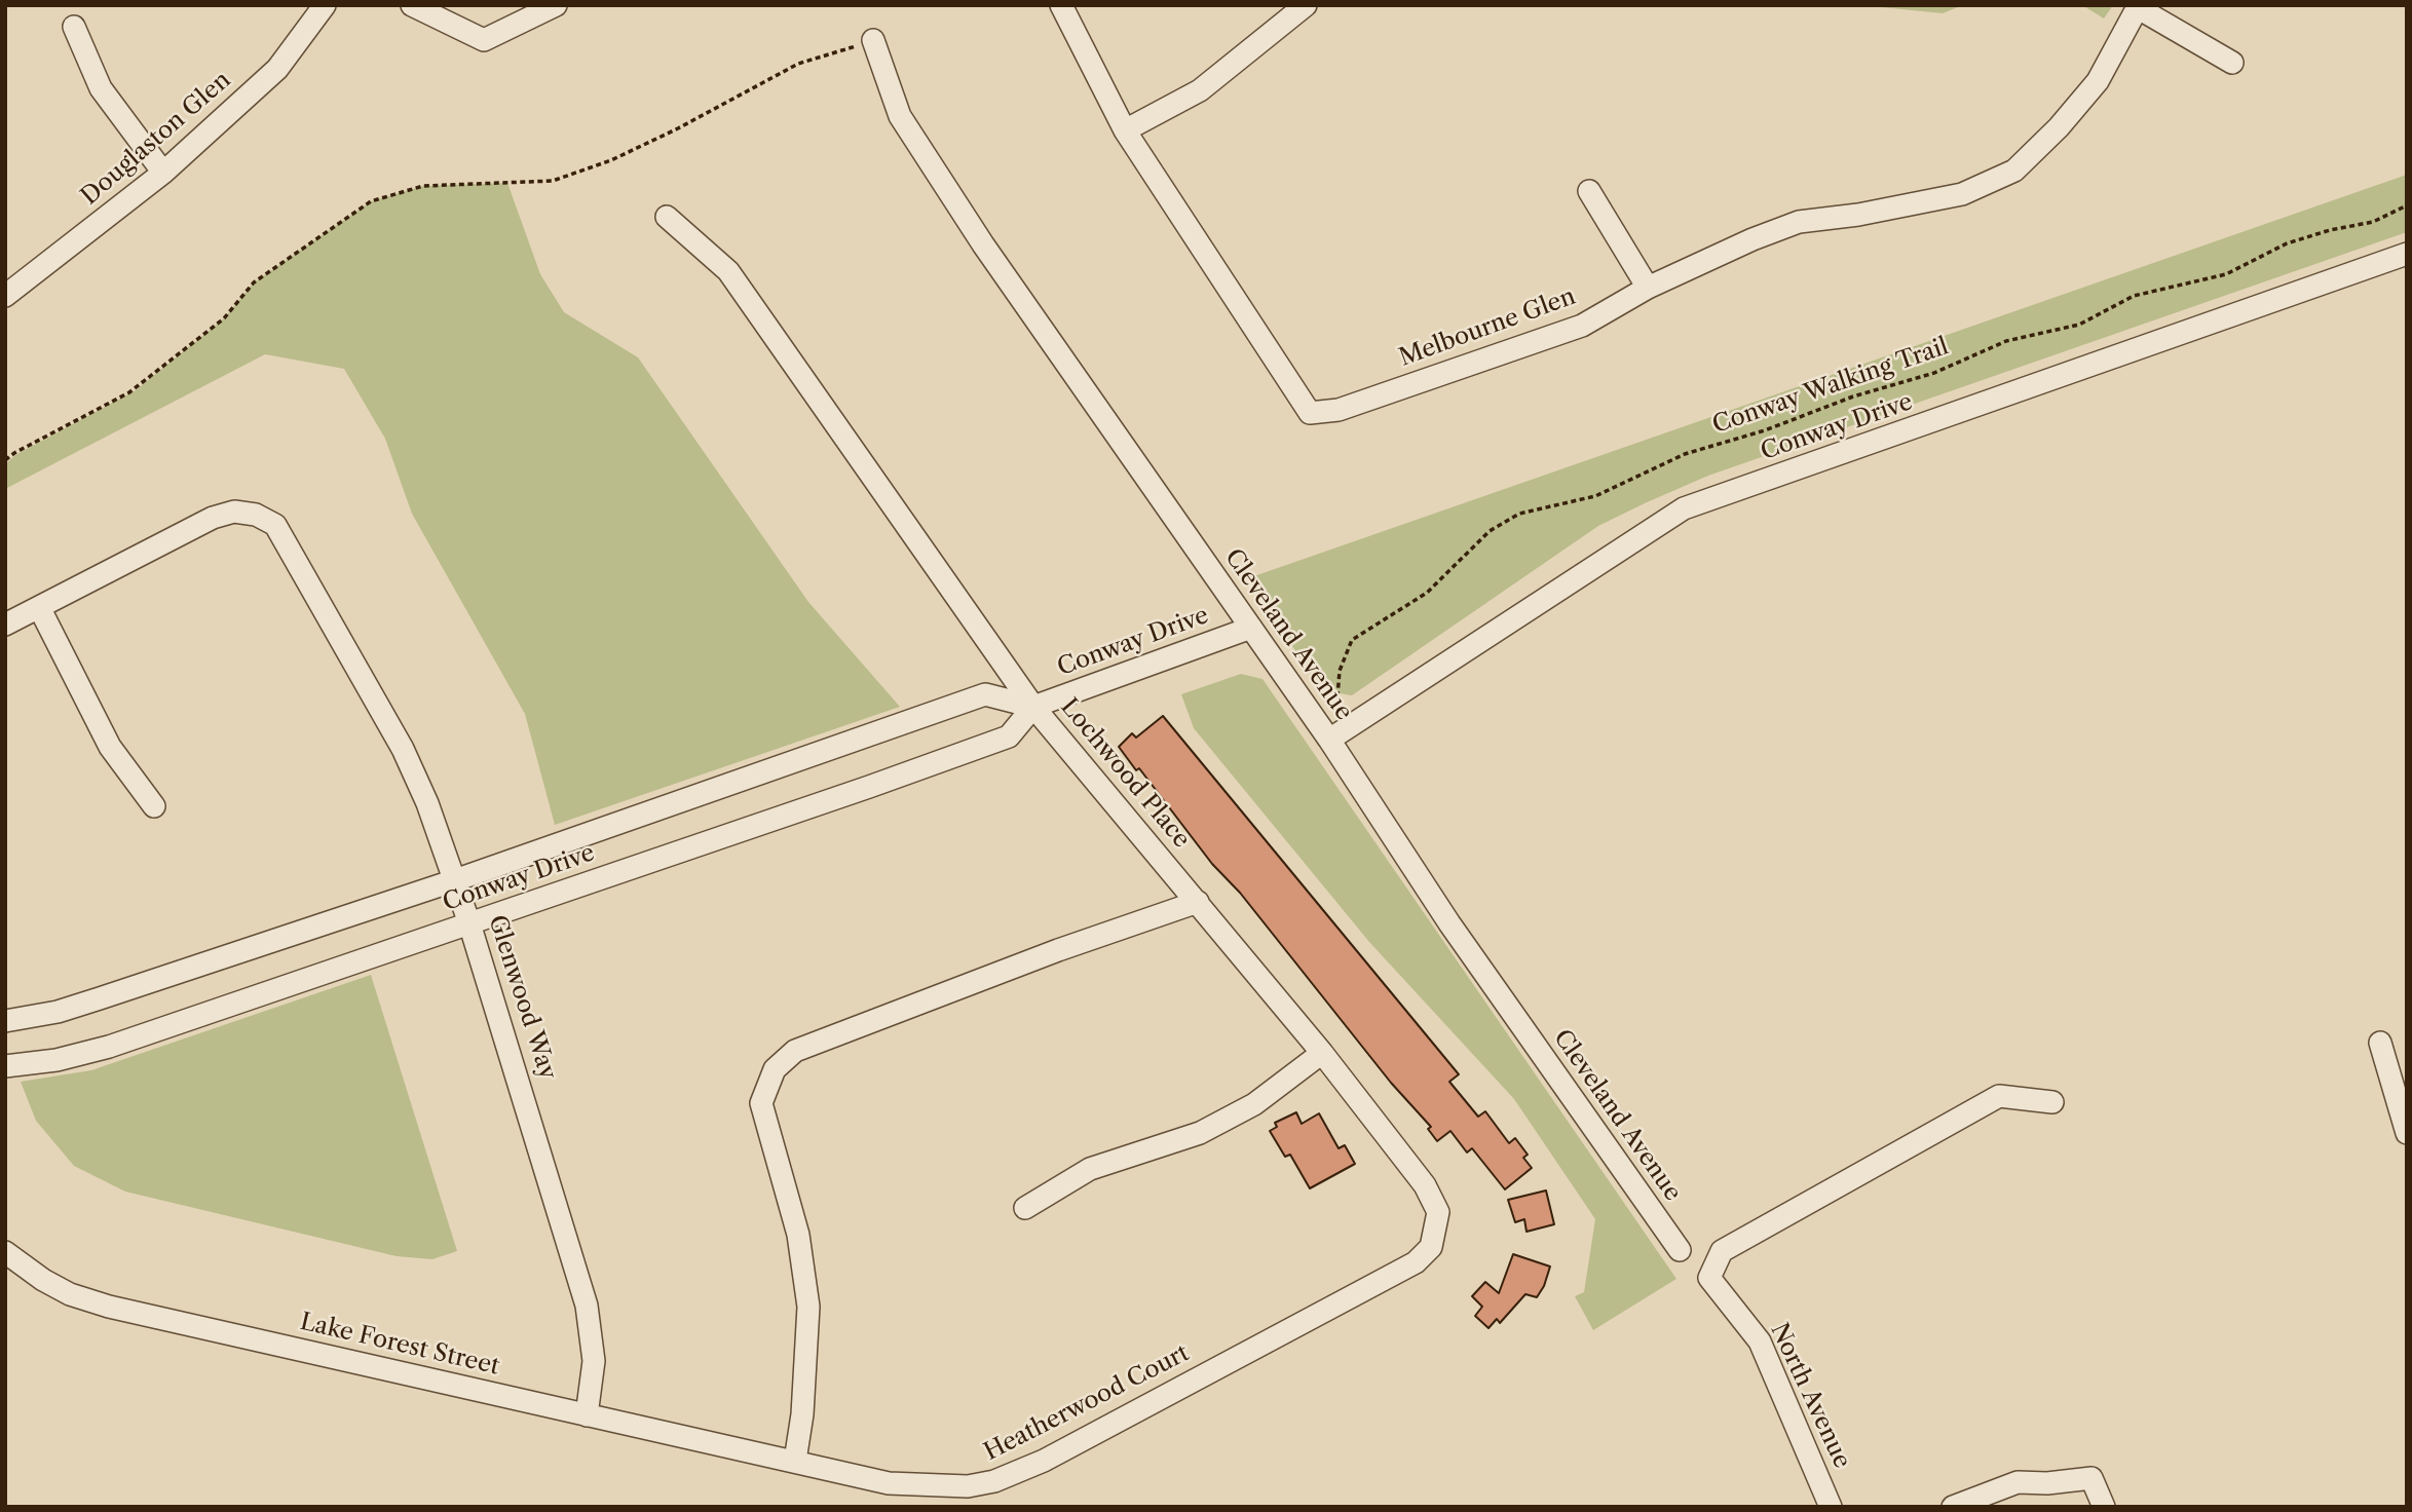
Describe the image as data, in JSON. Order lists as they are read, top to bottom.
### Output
{
  "streets": {
    "street": [
      "Douglaston Glen",
      "Melbourne Glen",
      "Conway Drive",
      "Cleveland Avenue",
      "Lochwood Place",
      "Glenwood Way",
      "Lake Forest Street",
      "North Avenue",
      "Heatherwood Court"
    ],
    "path": ["Conway Walking Trail"]
  },
  "crossings": [
    ["Conway Drive", "Cleveland Avenue"],
    ["Conway Drive", "Lochwood Place"],
    ["Conway Drive", "Glenwood Way"],
    ["Lochwood Place", "Heatherwood Court"],
    ["Glenwood Way", "Lake Forest Street"],
    ["Lake Forest Street", "Heatherwood Court"]
  ]
}
